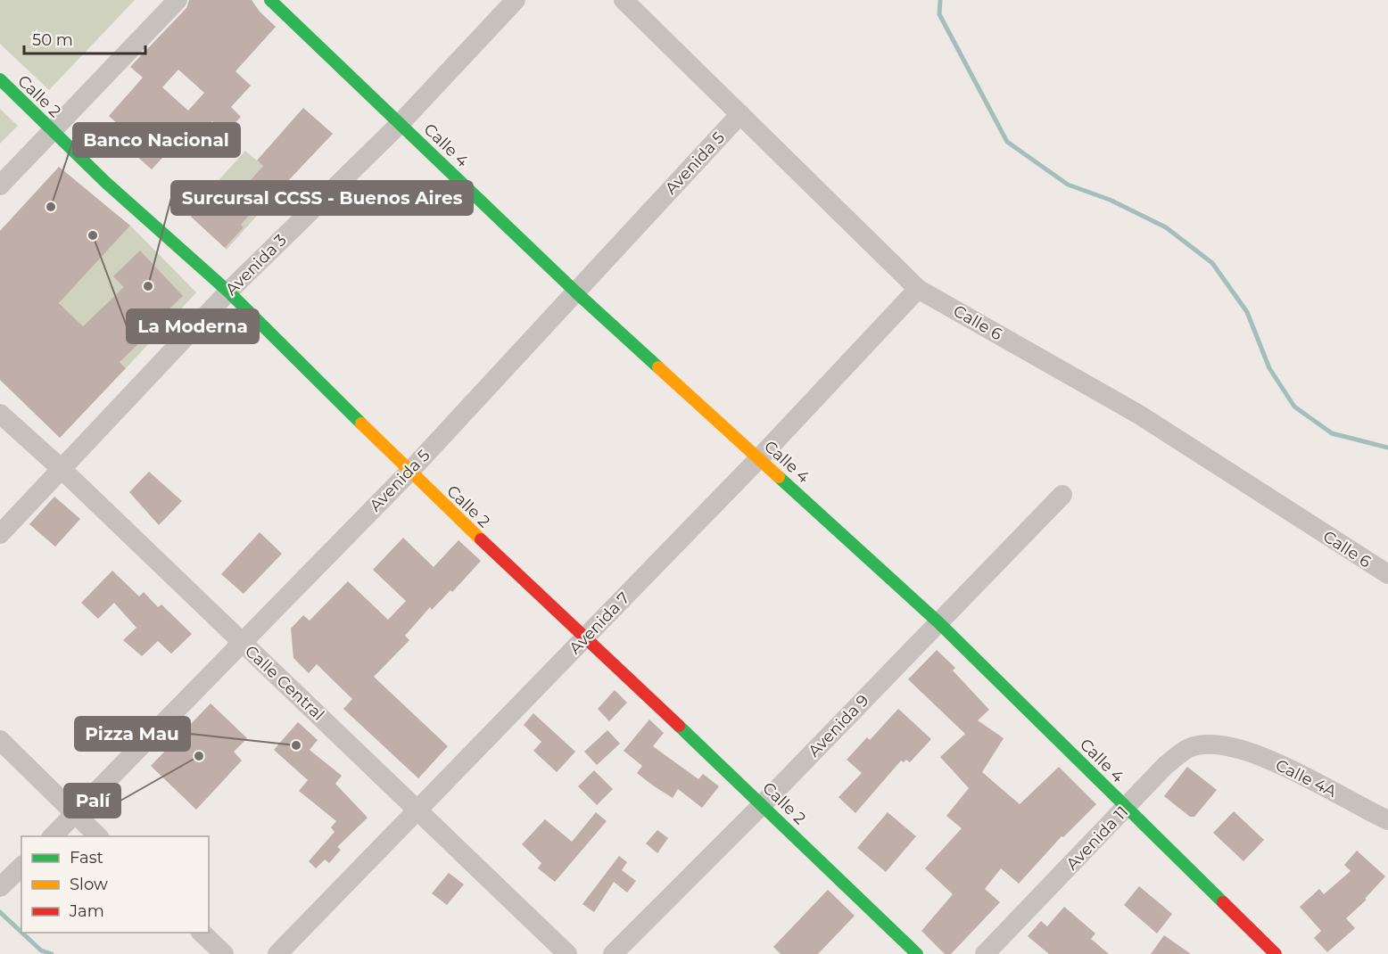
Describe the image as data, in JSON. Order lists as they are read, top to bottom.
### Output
{
  "streets": {
    "street": [
      "Calle 2",
      "Calle 4",
      "Avenida 5",
      "Avenida 3",
      "Calle 6",
      "Avenida 7",
      "Calle Central",
      "Avenida 9",
      "Calle 4A",
      "Avenida 11"
    ]
  },
  "crossings": [
    ["Calle 2", "Avenida 5"],
    ["Calle 2", "Avenida 3"],
    ["Calle 2", "Avenida 7"],
    ["Calle 2", "Avenida 9"],
    ["Calle 4", "Avenida 5"],
    ["Calle 4", "Avenida 3"],
    ["Calle 4", "Avenida 7"],
    ["Calle 4", "Avenida 9"],
    ["Calle 4", "Avenida 11"],
    ["Avenida 5", "Calle 6"],
    ["Avenida 5", "Calle Central"],
    ["Avenida 3", "Calle Central"],
    ["Calle 6", "Avenida 7"],
    ["Avenida 7", "Calle Central"],
    ["Calle 4A", "Avenida 11"]
  ],
  "places": [
    "Banco Nacional",
    "La Moderna",
    "Surcursal CCSS - Buenos Aires",
    "Pizza Mau",
    "Palí"
  ],
  "legend": ["Fast", "Slow", "Jam"],
  "scale_bar": "50 m"
}
